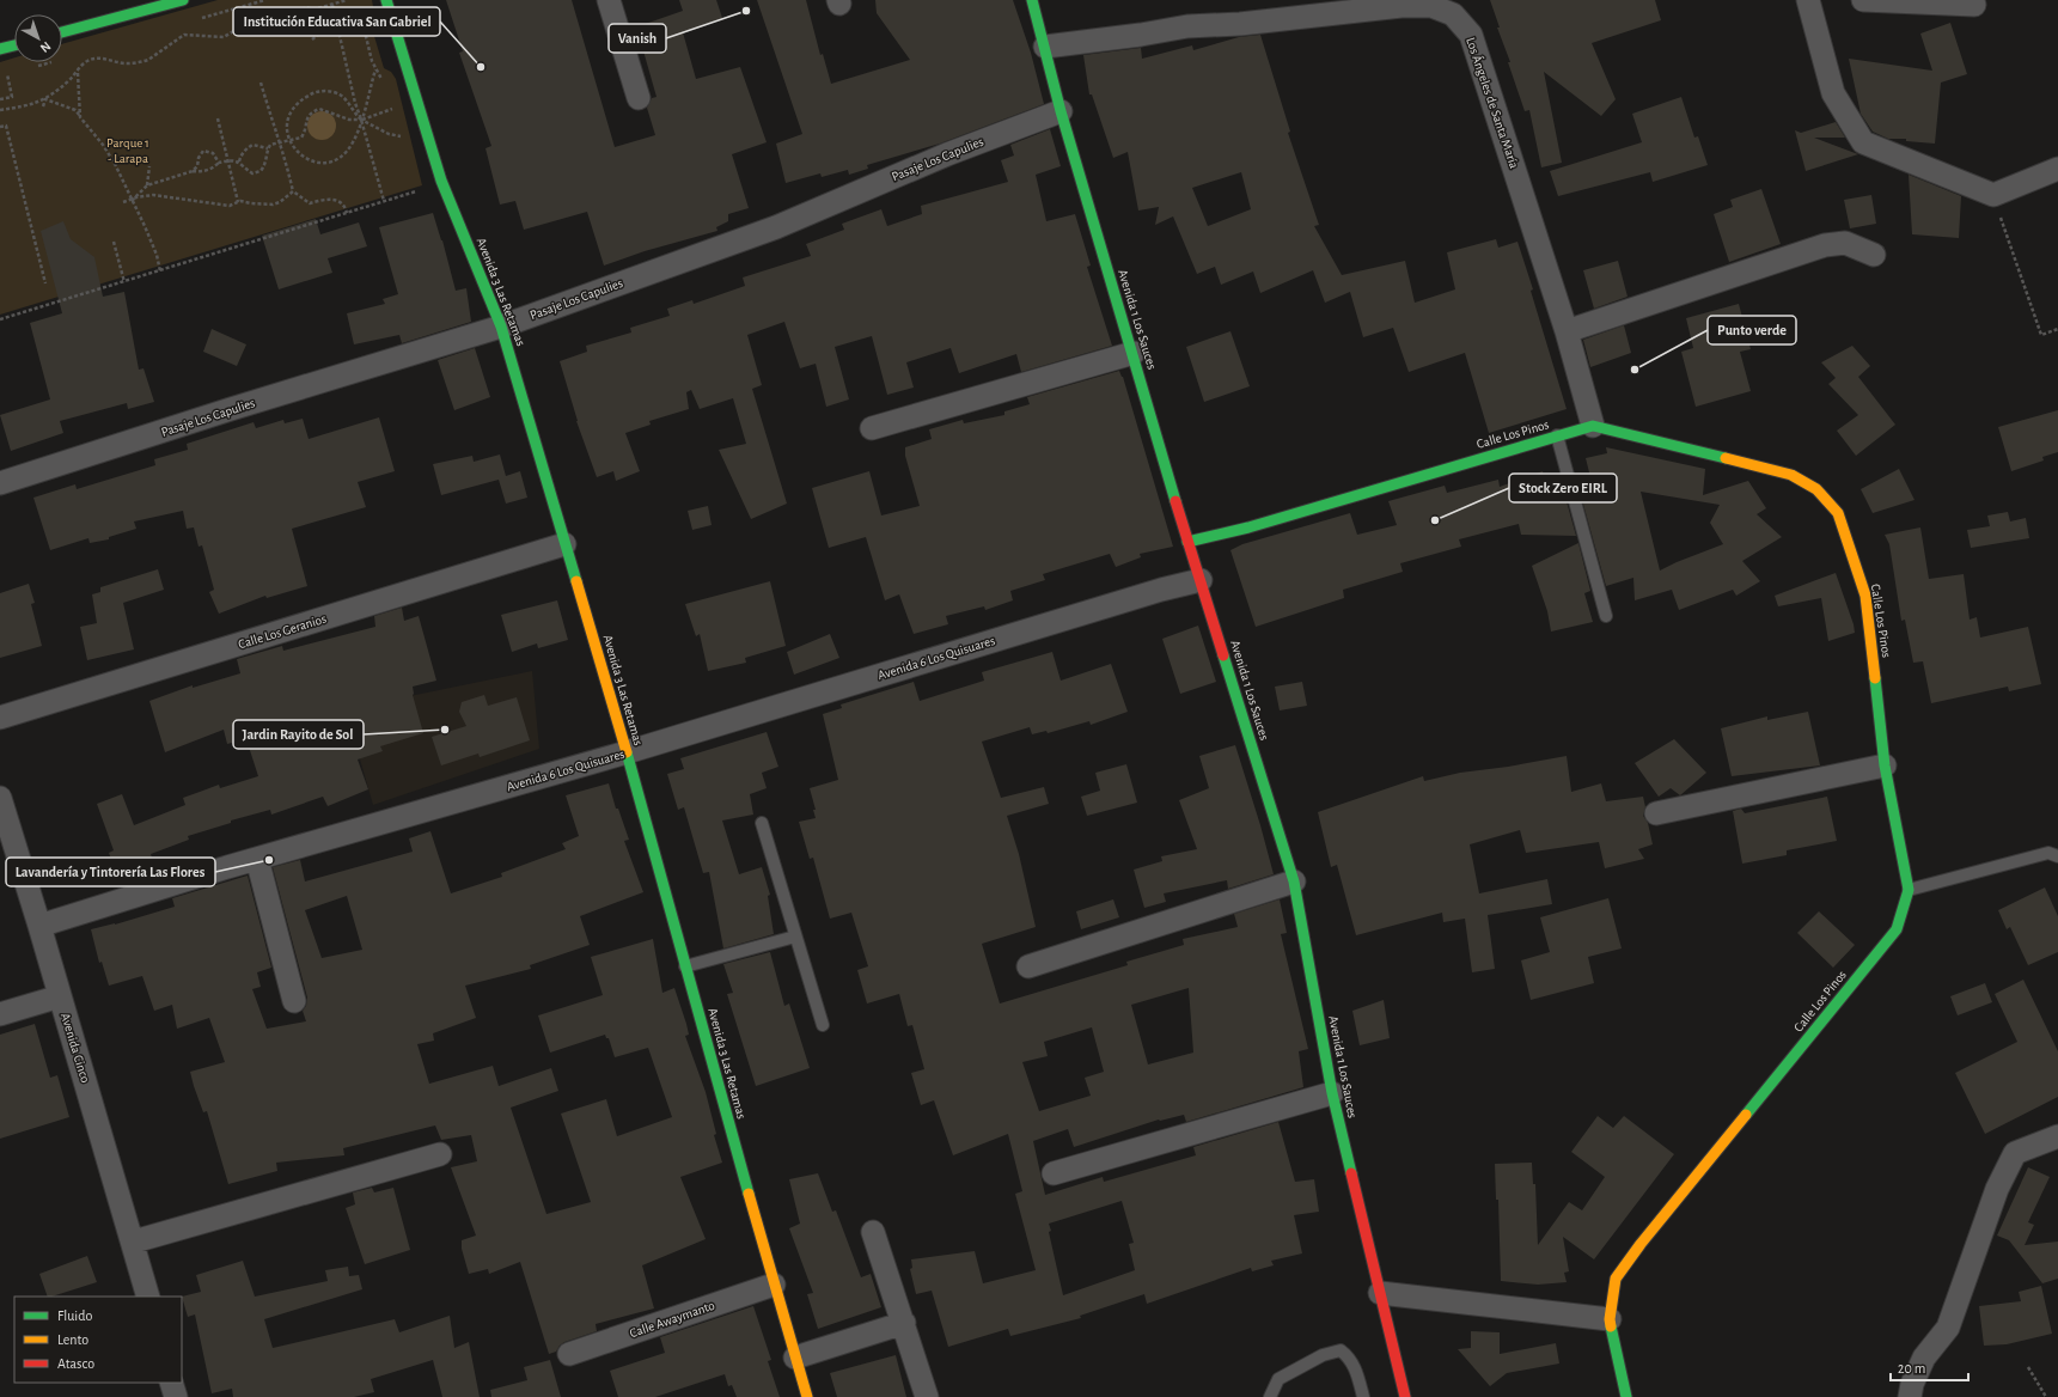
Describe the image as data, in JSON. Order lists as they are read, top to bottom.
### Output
{
  "streets": {
    "street": [
      "Los Ángeles de Santa María",
      "Pasaje Los Capulies",
      "Avenida 3 Las Retamas",
      "Avenida 1 Los Sauces",
      "Calle Los Pinos",
      "Calle Los Geranios",
      "Avenida 6 Los Quisuares",
      "Avenida Cinco",
      "Calle Awaymanto"
    ]
  },
  "crossings": [
    ["Los Ángeles de Santa María", "Avenida 1 Los Sauces"],
    ["Los Ángeles de Santa María", "Calle Los Pinos"],
    ["Pasaje Los Capulies", "Avenida 3 Las Retamas"],
    ["Pasaje Los Capulies", "Avenida 1 Los Sauces"],
    ["Avenida 3 Las Retamas", "Calle Los Geranios"],
    ["Avenida 3 Las Retamas", "Avenida 6 Los Quisuares"],
    ["Avenida 3 Las Retamas", "Calle Awaymanto"],
    ["Avenida 1 Los Sauces", "Calle Los Pinos"],
    ["Avenida 1 Los Sauces", "Avenida 6 Los Quisuares"],
    ["Avenida 6 Los Quisuares", "Avenida Cinco"]
  ],
  "parks": ["Parque 1 - Larapa"],
  "places": [
    "Vanish",
    "Institución Educativa San Gabriel",
    "Punto verde",
    "Stock Zero EIRL",
    "Jardin Rayito de Sol",
    "Lavandería y Tintorería Las Flores"
  ],
  "legend": ["Fluido", "Lento", "Atasco"],
  "scale_bar": "20 m",
  "north": "bottom right"
}
